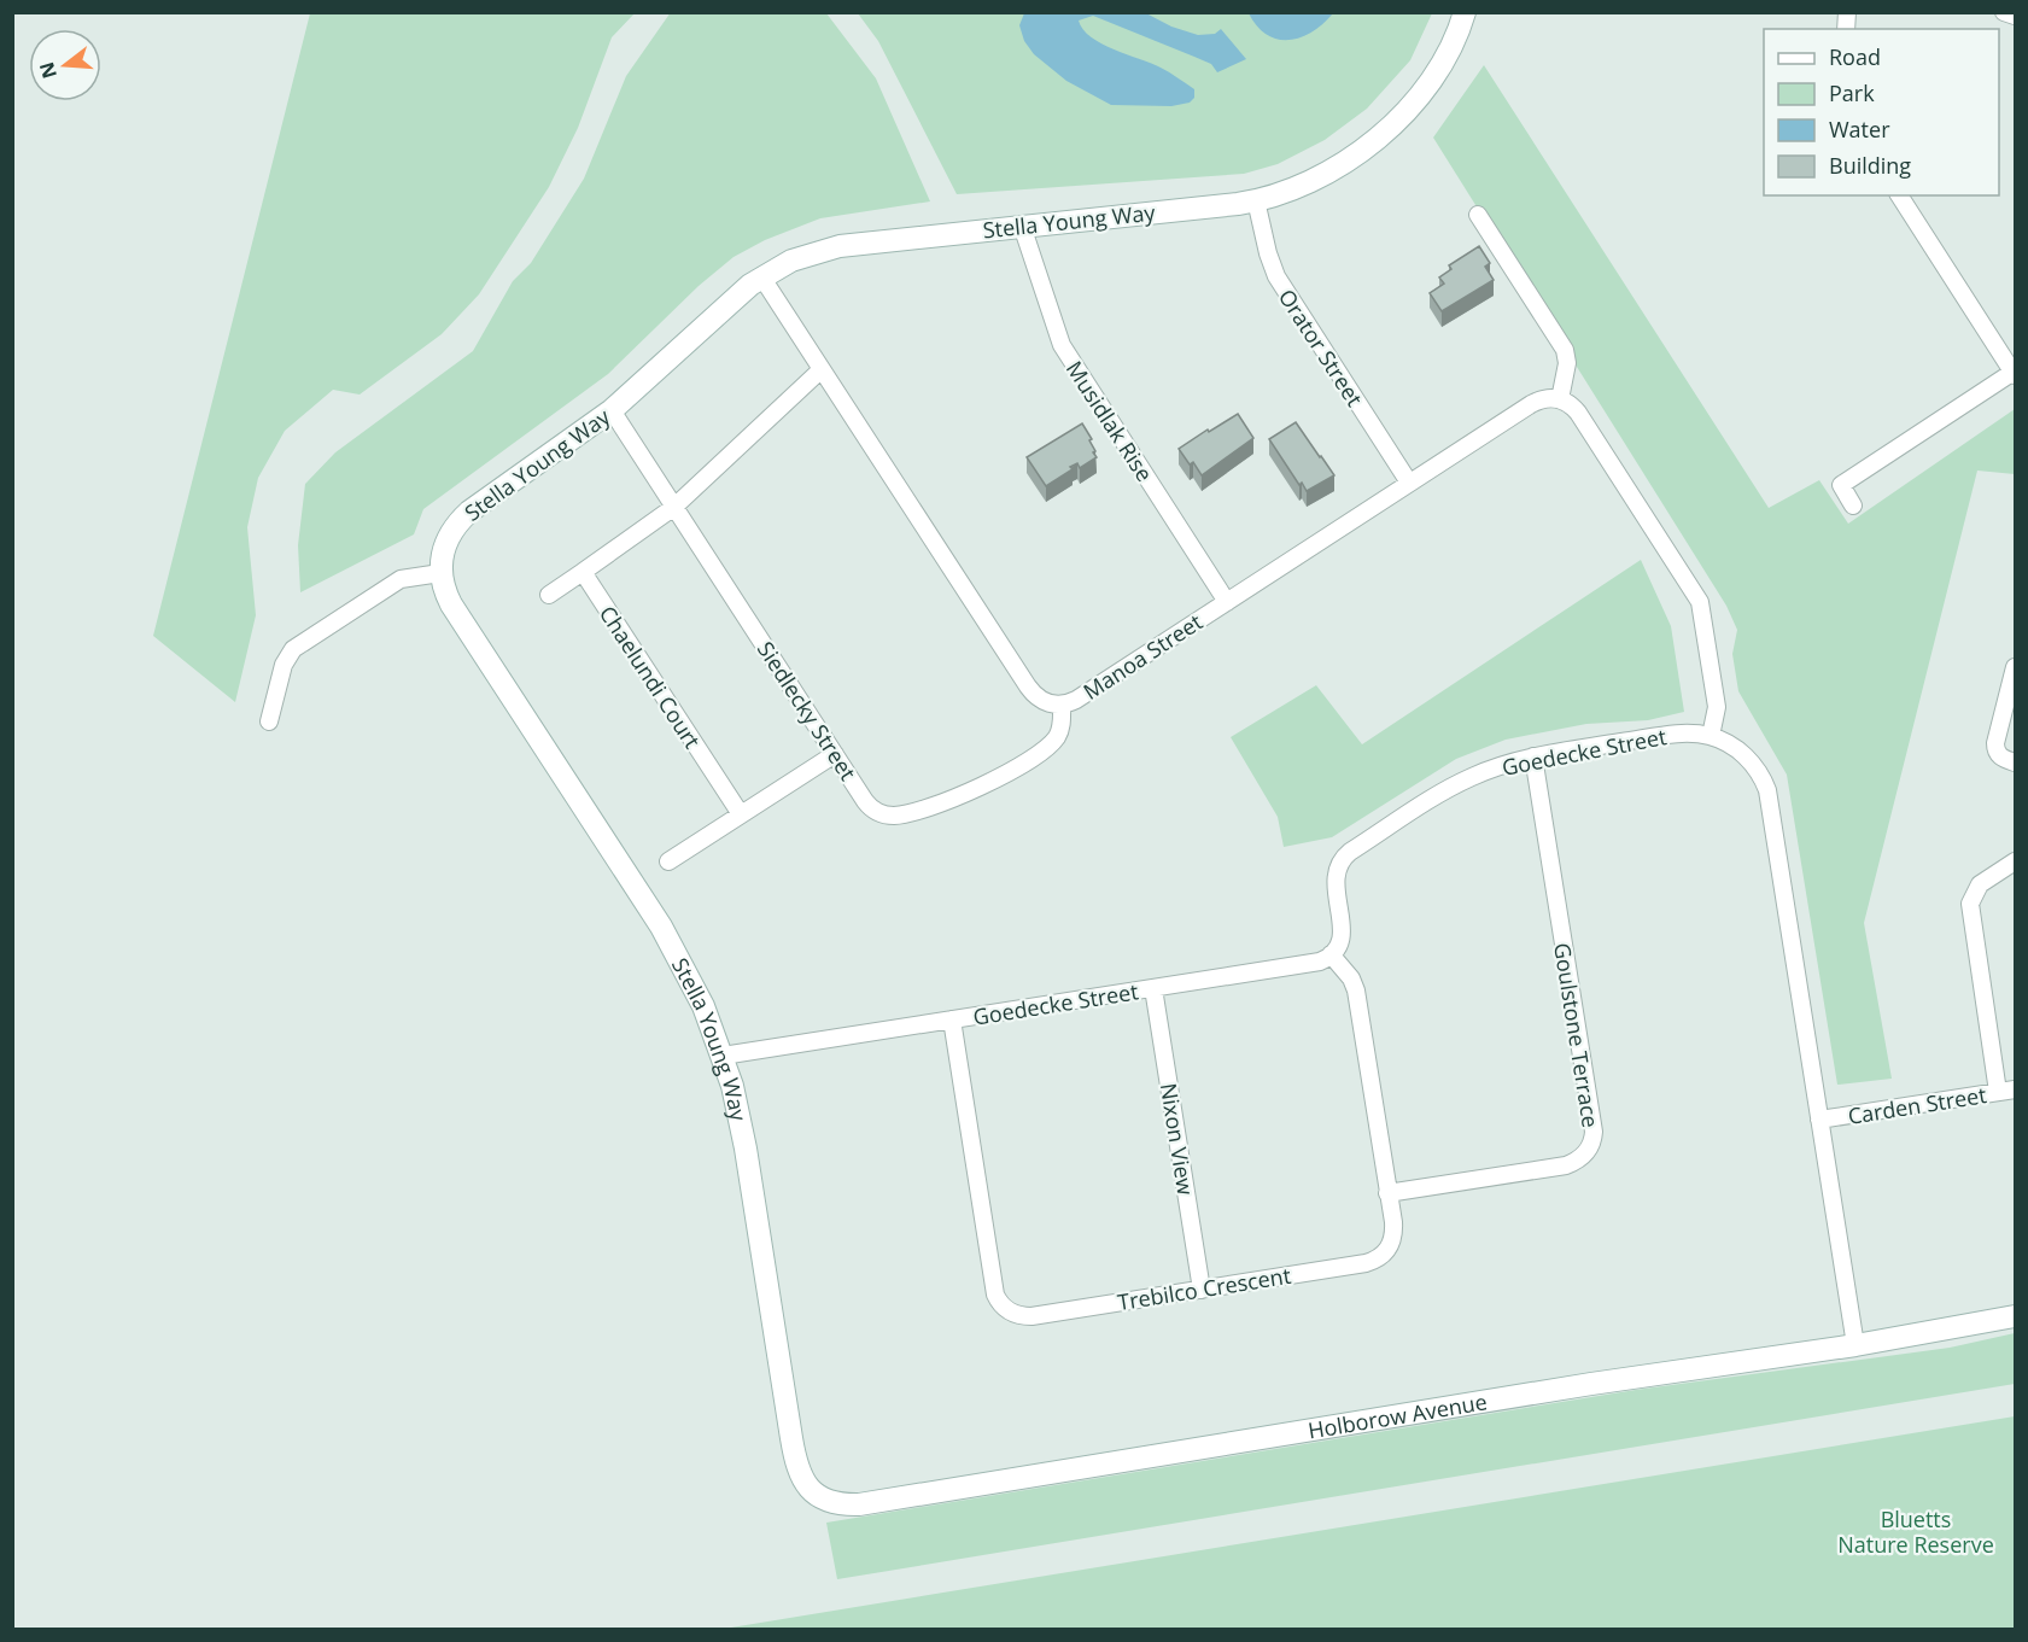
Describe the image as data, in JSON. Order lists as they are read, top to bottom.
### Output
{
  "streets": {
    "street": [
      "Stella Young Way",
      "Orator Street",
      "Musidlak Rise",
      "Manoa Street",
      "Chaelundi Court",
      "Siedlecky Street",
      "Goedecke Street",
      "Goulstone Terrace",
      "Carden Street",
      "Nixon View",
      "Trebilco Crescent",
      "Holborow Avenue"
    ]
  },
  "crossings": [
    ["Stella Young Way", "Orator Street"],
    ["Stella Young Way", "Musidlak Rise"],
    ["Stella Young Way", "Manoa Street"],
    ["Stella Young Way", "Siedlecky Street"],
    ["Stella Young Way", "Goedecke Street"],
    ["Stella Young Way", "Holborow Avenue"],
    ["Orator Street", "Manoa Street"],
    ["Musidlak Rise", "Manoa Street"],
    ["Manoa Street", "Siedlecky Street"],
    ["Goedecke Street", "Goulstone Terrace"],
    ["Goedecke Street", "Carden Street"],
    ["Goedecke Street", "Nixon View"],
    ["Goedecke Street", "Trebilco Crescent"],
    ["Goedecke Street", "Holborow Avenue"],
    ["Goulstone Terrace", "Trebilco Crescent"],
    ["Nixon View", "Trebilco Crescent"]
  ],
  "parks": ["Bluetts Nature Reserve"],
  "legend": [
    "Road",
    "Park",
    "Water",
    "Building"
  ],
  "north": "left"
}
